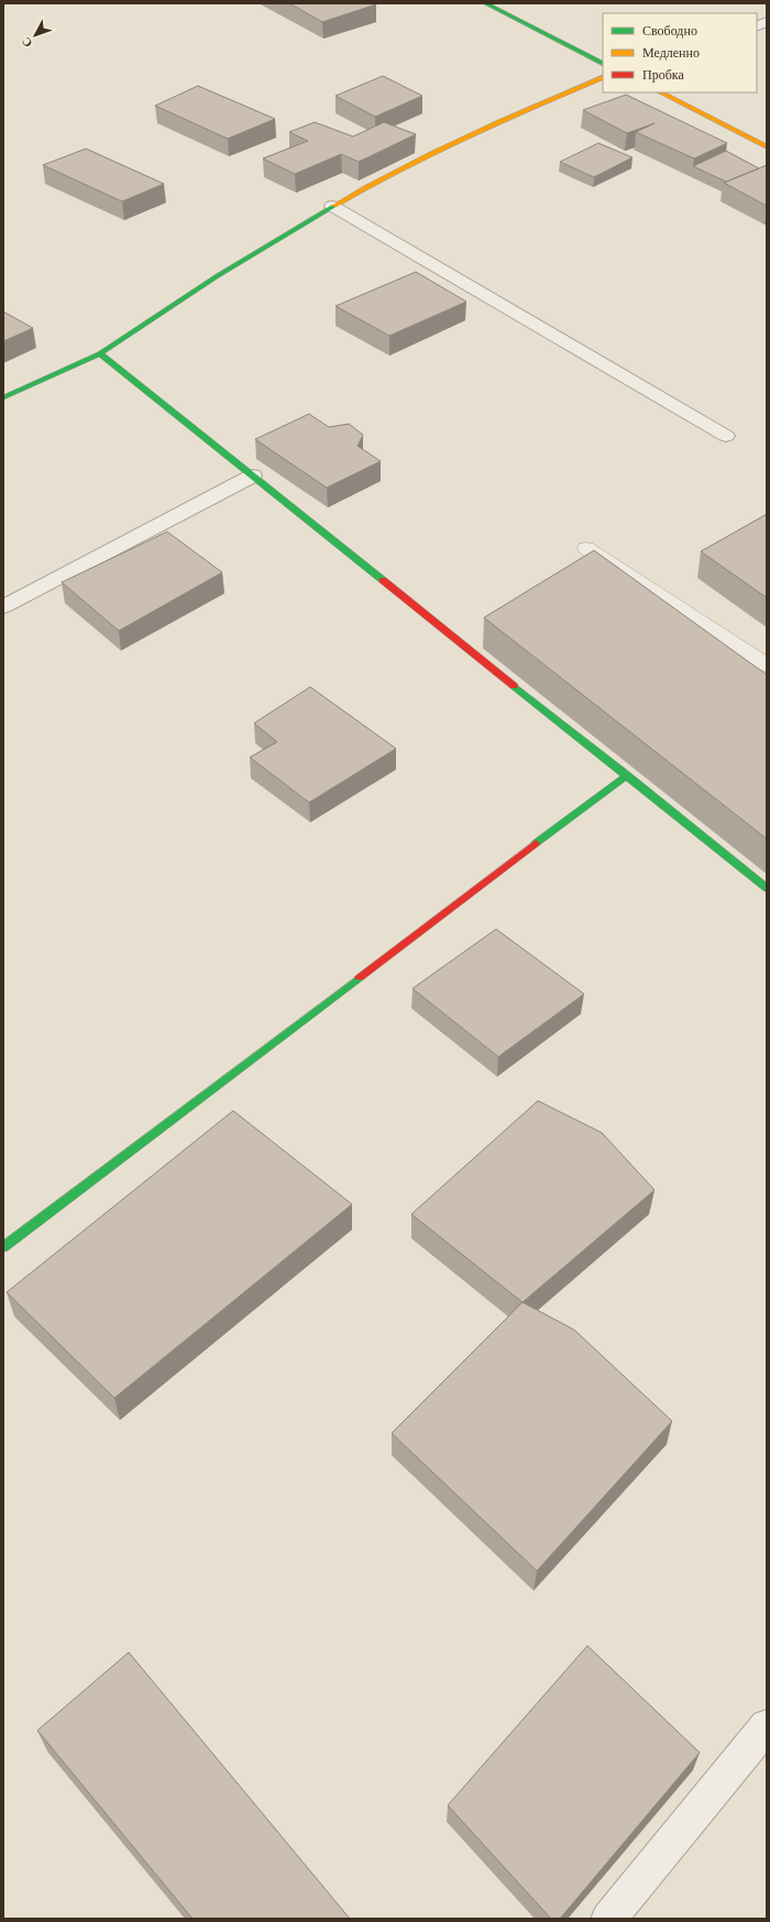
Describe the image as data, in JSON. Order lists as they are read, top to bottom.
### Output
{
  "legend": ["Свободно", "Медленно", "Пробка"],
  "north": "bottom left"
}
